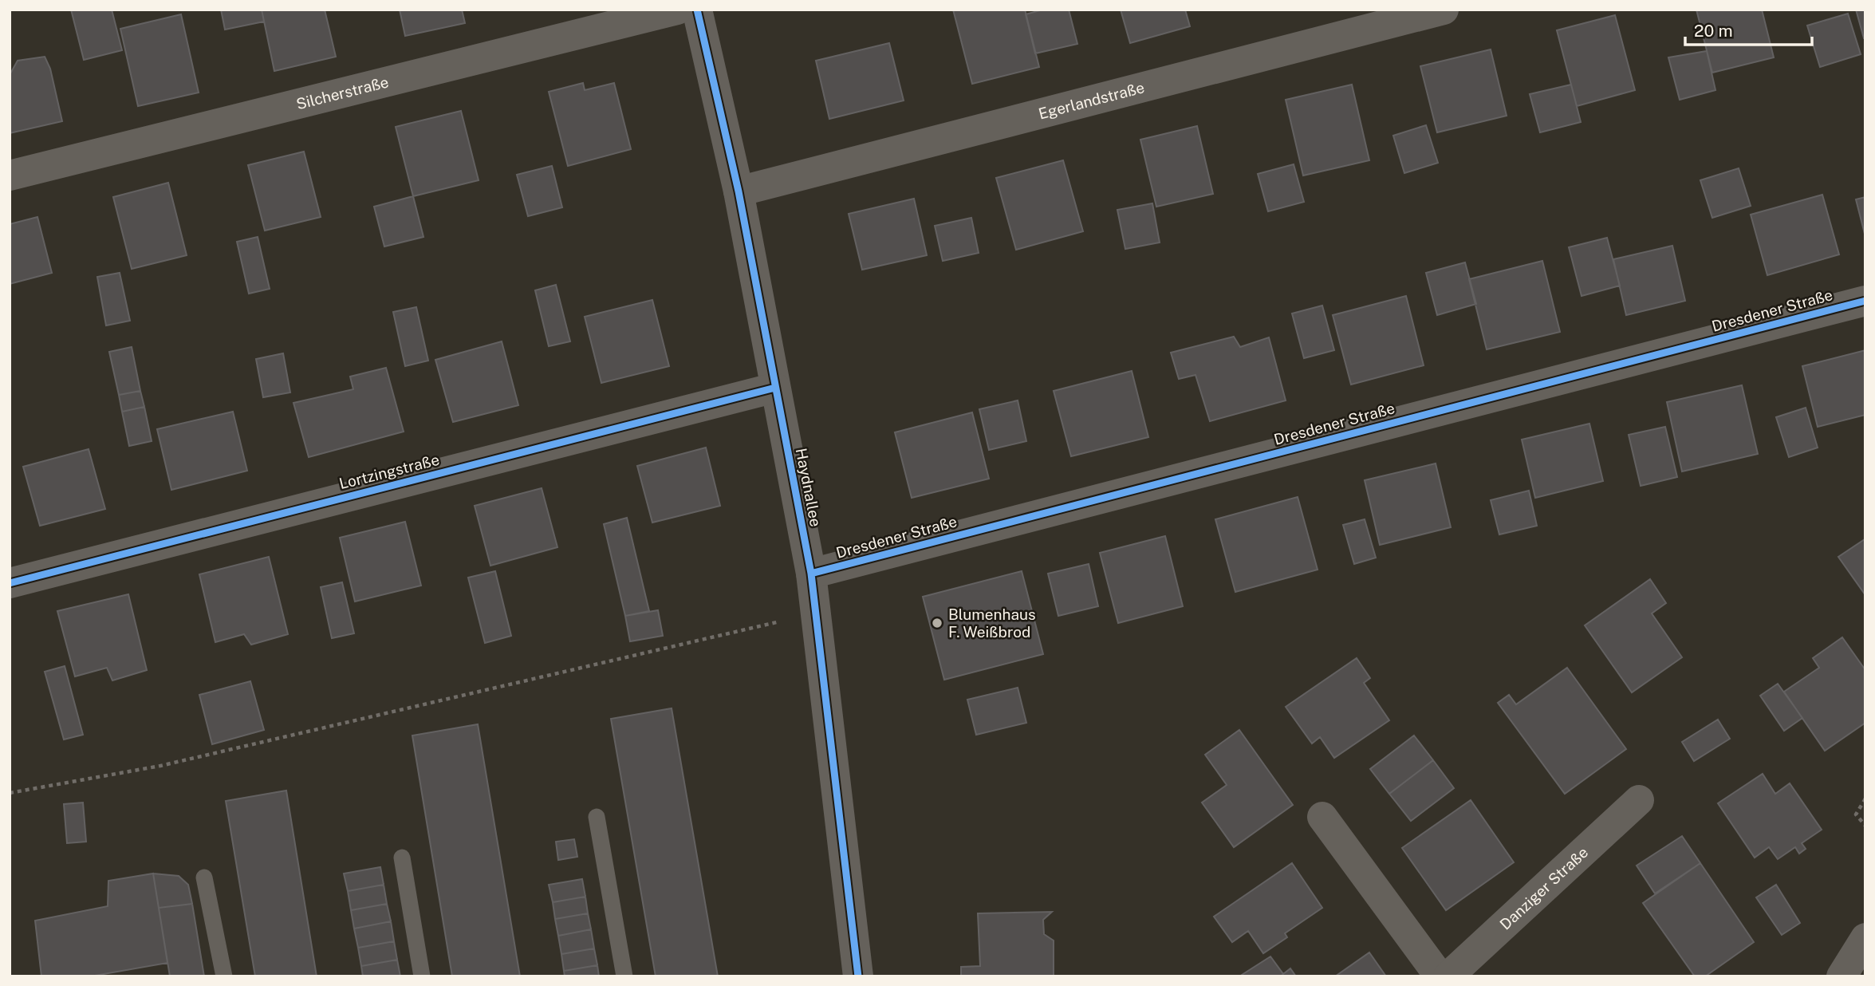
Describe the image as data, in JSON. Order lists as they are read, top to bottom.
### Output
{
  "streets": {
    "street": [
      "Silcherstraße",
      "Egerlandstraße",
      "Dresdener Straße",
      "Lortzingstraße",
      "Haydnallee",
      "Danziger Straße"
    ]
  },
  "crossings": [
    ["Egerlandstraße", "Haydnallee"],
    ["Dresdener Straße", "Haydnallee"],
    ["Lortzingstraße", "Haydnallee"]
  ],
  "places": ["Blumenhaus F. Weißbrod"],
  "scale_bar": "20 m"
}
